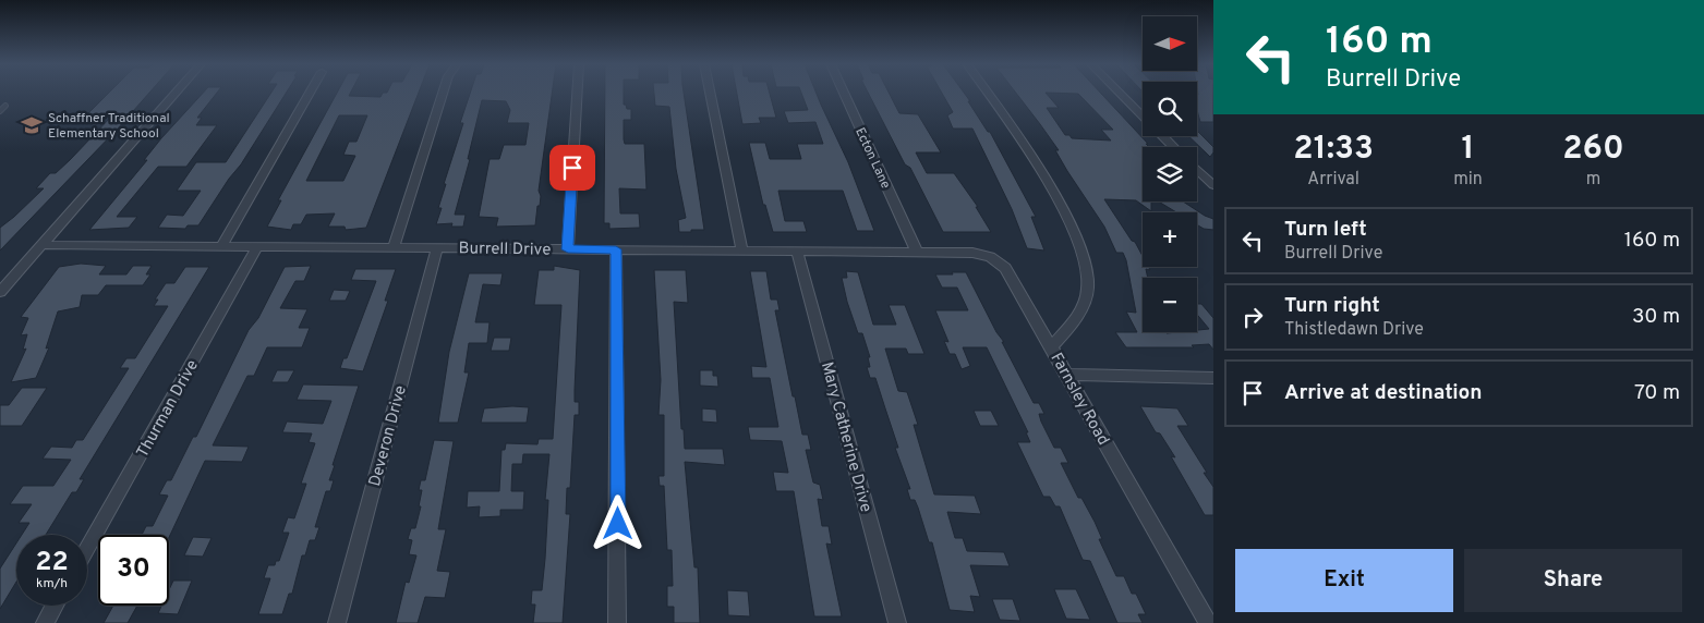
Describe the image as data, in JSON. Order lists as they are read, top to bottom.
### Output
{
  "streets": {
    "street": [
      "Ecton Lane",
      "Burrell Drive",
      "Farnsley Road",
      "Thurman Drive",
      "Deveron Drive",
      "Mary Catherine Drive"
    ]
  },
  "crossings": [
    ["Ecton Lane", "Burrell Drive"],
    ["Burrell Drive", "Farnsley Road"],
    ["Burrell Drive", "Thurman Drive"],
    ["Burrell Drive", "Deveron Drive"],
    ["Burrell Drive", "Mary Catherine Drive"]
  ],
  "places": {
    "school or university": ["Schaffner Traditional Elementary School"]
  },
  "north": "right",
  "page": {
    "turn": ["160 m", "Burrell Drive"],
    "map_buttons": ["+", "−"],
    "eta": [
      "21:33",
      "Arrival",
      "1",
      "min",
      "260",
      "m"
    ],
    "list": [
      {
        "name": "Turn left",
        "note": "Burrell Drive",
        "value": "160 m"
      },
      {
        "name": "Turn right",
        "note": "Thistledawn Drive",
        "value": "30 m"
      },
      {
        "name": "Arrive at destination",
        "value": "70 m"
      }
    ],
    "speed": "22 km/h",
    "limit": "30",
    "buttons": ["Exit", "Share"]
  }
}
